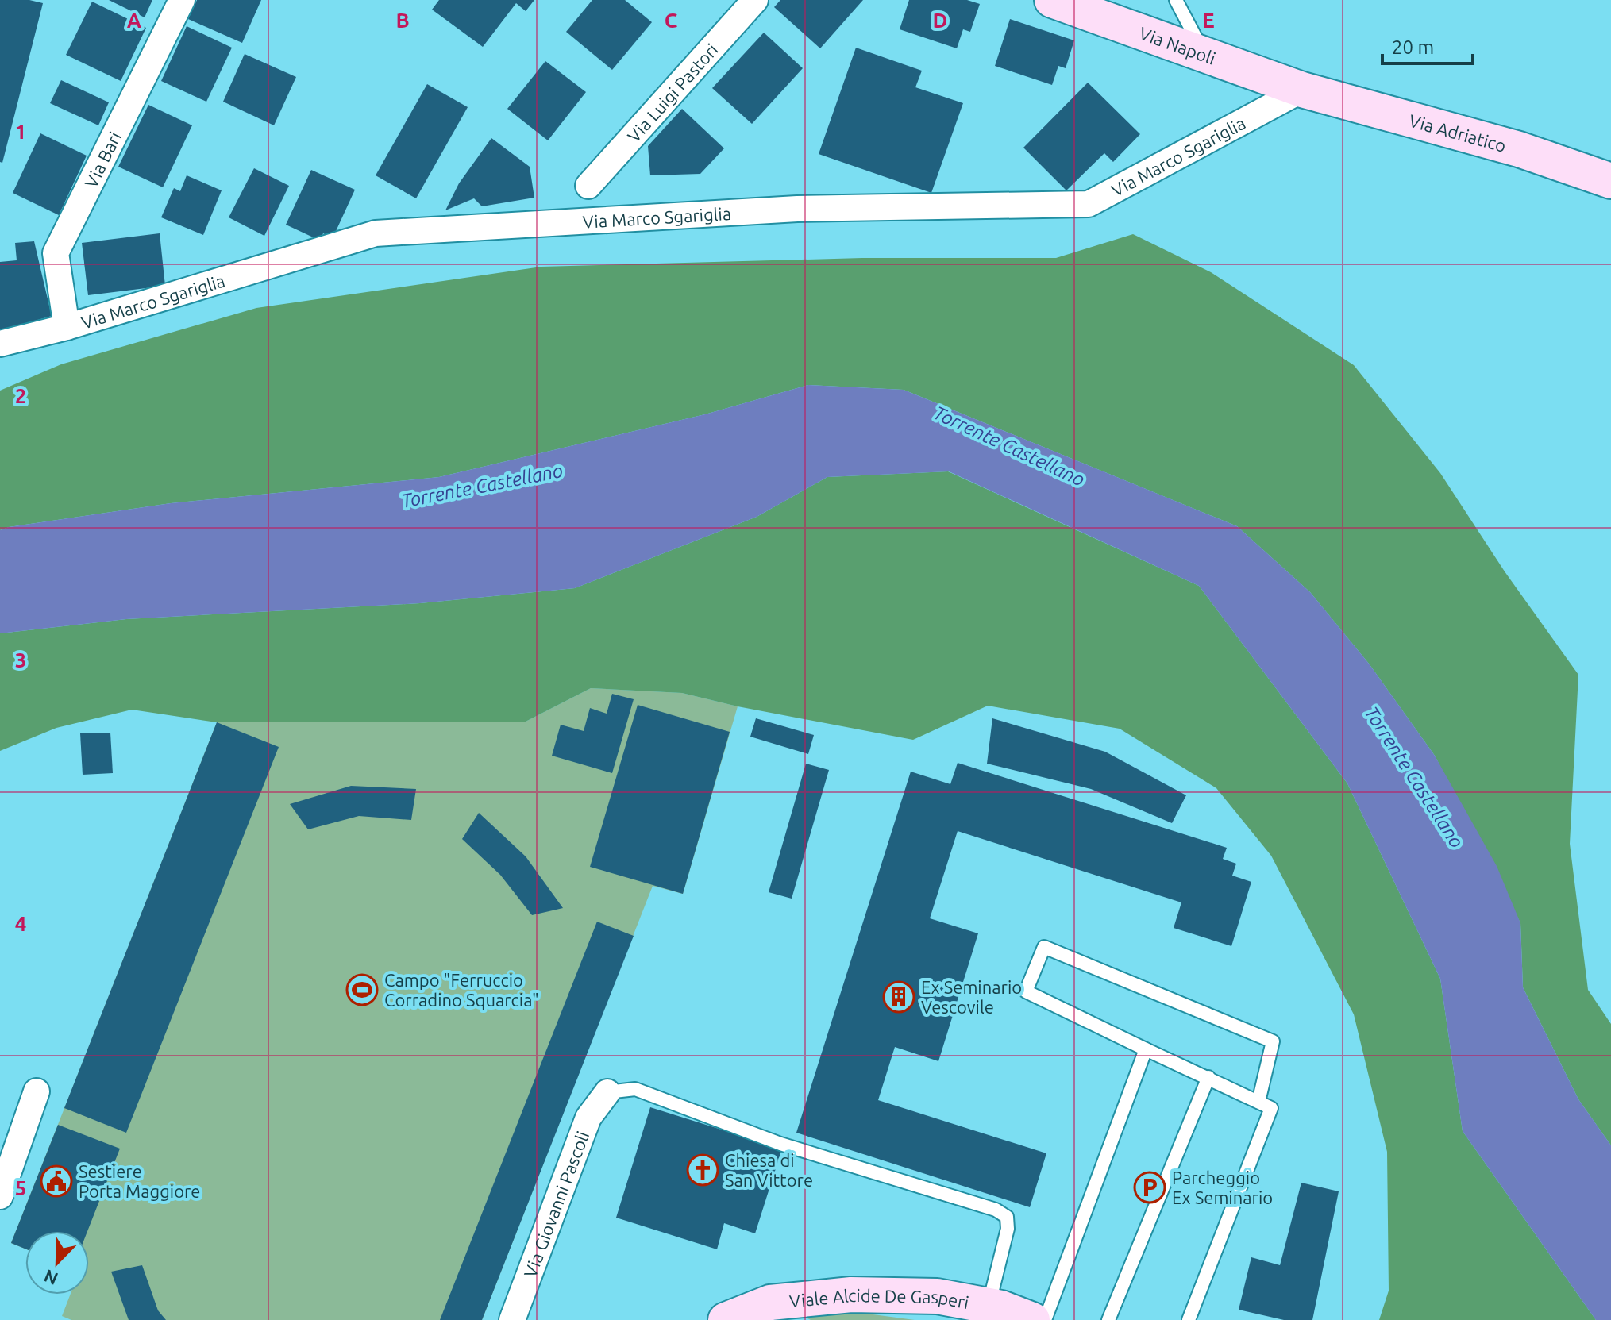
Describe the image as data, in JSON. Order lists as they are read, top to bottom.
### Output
{
  "streets": {
    "main road": ["Via Napoli", "Via Adriatico", "Viale Alcide De Gasperi"],
    "street": [
      "Via Luigi Pastori",
      "Via Marco Sgariglia",
      "Via Bari",
      "Via Giovanni Pascoli"
    ]
  },
  "crossings": [
    ["Via Napoli", "Via Adriatico"],
    ["Via Napoli", "Via Marco Sgariglia"],
    ["Via Adriatico", "Via Marco Sgariglia"],
    ["Via Marco Sgariglia", "Via Bari"]
  ],
  "water": ["Torrente Castellano"],
  "places": {
    "sports": ["Campo \"Ferruccio Corradino Squarcia\""],
    "building": ["Ex Seminario Vescovile"],
    "church": ["Chiesa di San Vittore"],
    "public building": ["Sestiere Porta Maggiore"],
    "parking": ["Parcheggio Ex Seminario"]
  },
  "scale_bar": "20 m",
  "north": "bottom left",
  "grid": {
    "columns": [
      "A",
      "B",
      "C",
      "D",
      "E"
    ],
    "rows": [
      "1",
      "2",
      "3",
      "4",
      "5"
    ]
  }
}
